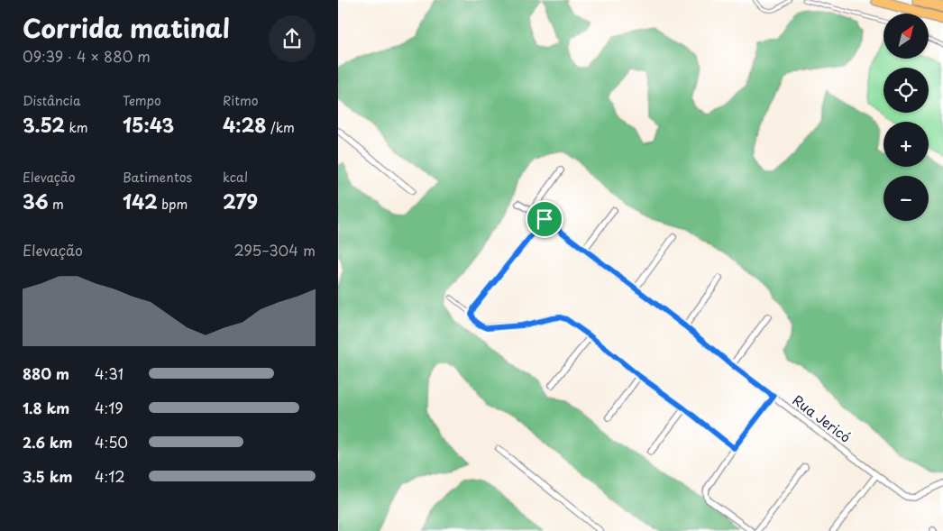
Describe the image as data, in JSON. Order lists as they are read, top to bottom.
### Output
{
  "streets": {
    "street": ["Rua Jericó"]
  },
  "north": "top right",
  "page": {
    "heading": ["Corrida matinal", "09:39 · 4 × 880 m"],
    "map_buttons": ["+", "−"],
    "stats": [
      ["Distância", "3.52 km"],
      ["Tempo", "15:43"],
      ["Ritmo", "4:28 /km"],
      ["Elevação", "36 m"],
      ["Batimentos", "142 bpm"],
      ["kcal", "279"]
    ],
    "chart": ["Elevação", "295–304 m"],
    "list": [
      {
        "name": "880 m",
        "note": "4:31"
      },
      {
        "name": "1.8 km",
        "note": "4:19"
      },
      {
        "name": "2.6 km",
        "note": "4:50"
      },
      {
        "name": "3.5 km",
        "note": "4:12"
      }
    ]
  }
}
